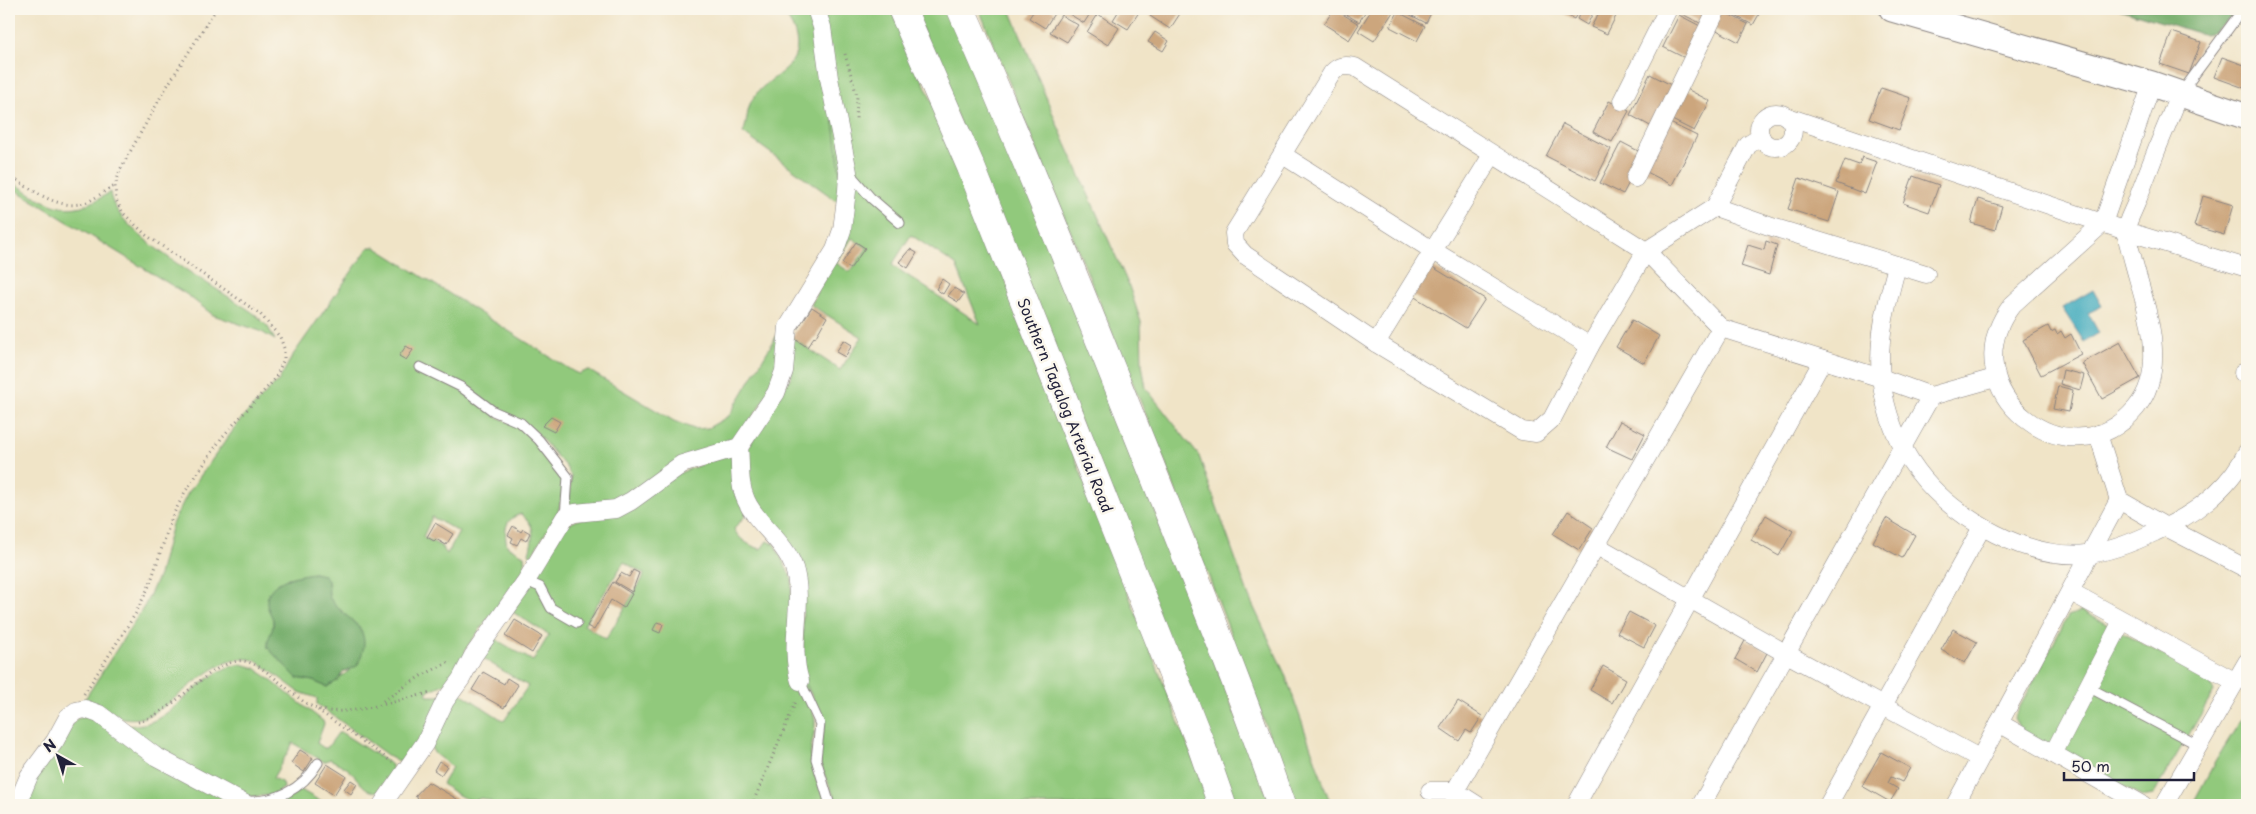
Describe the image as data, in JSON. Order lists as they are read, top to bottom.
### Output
{
  "streets": {
    "highway": ["Southern Tagalog Arterial Road"]
  },
  "scale_bar": "50 m",
  "north": "top left"
}
